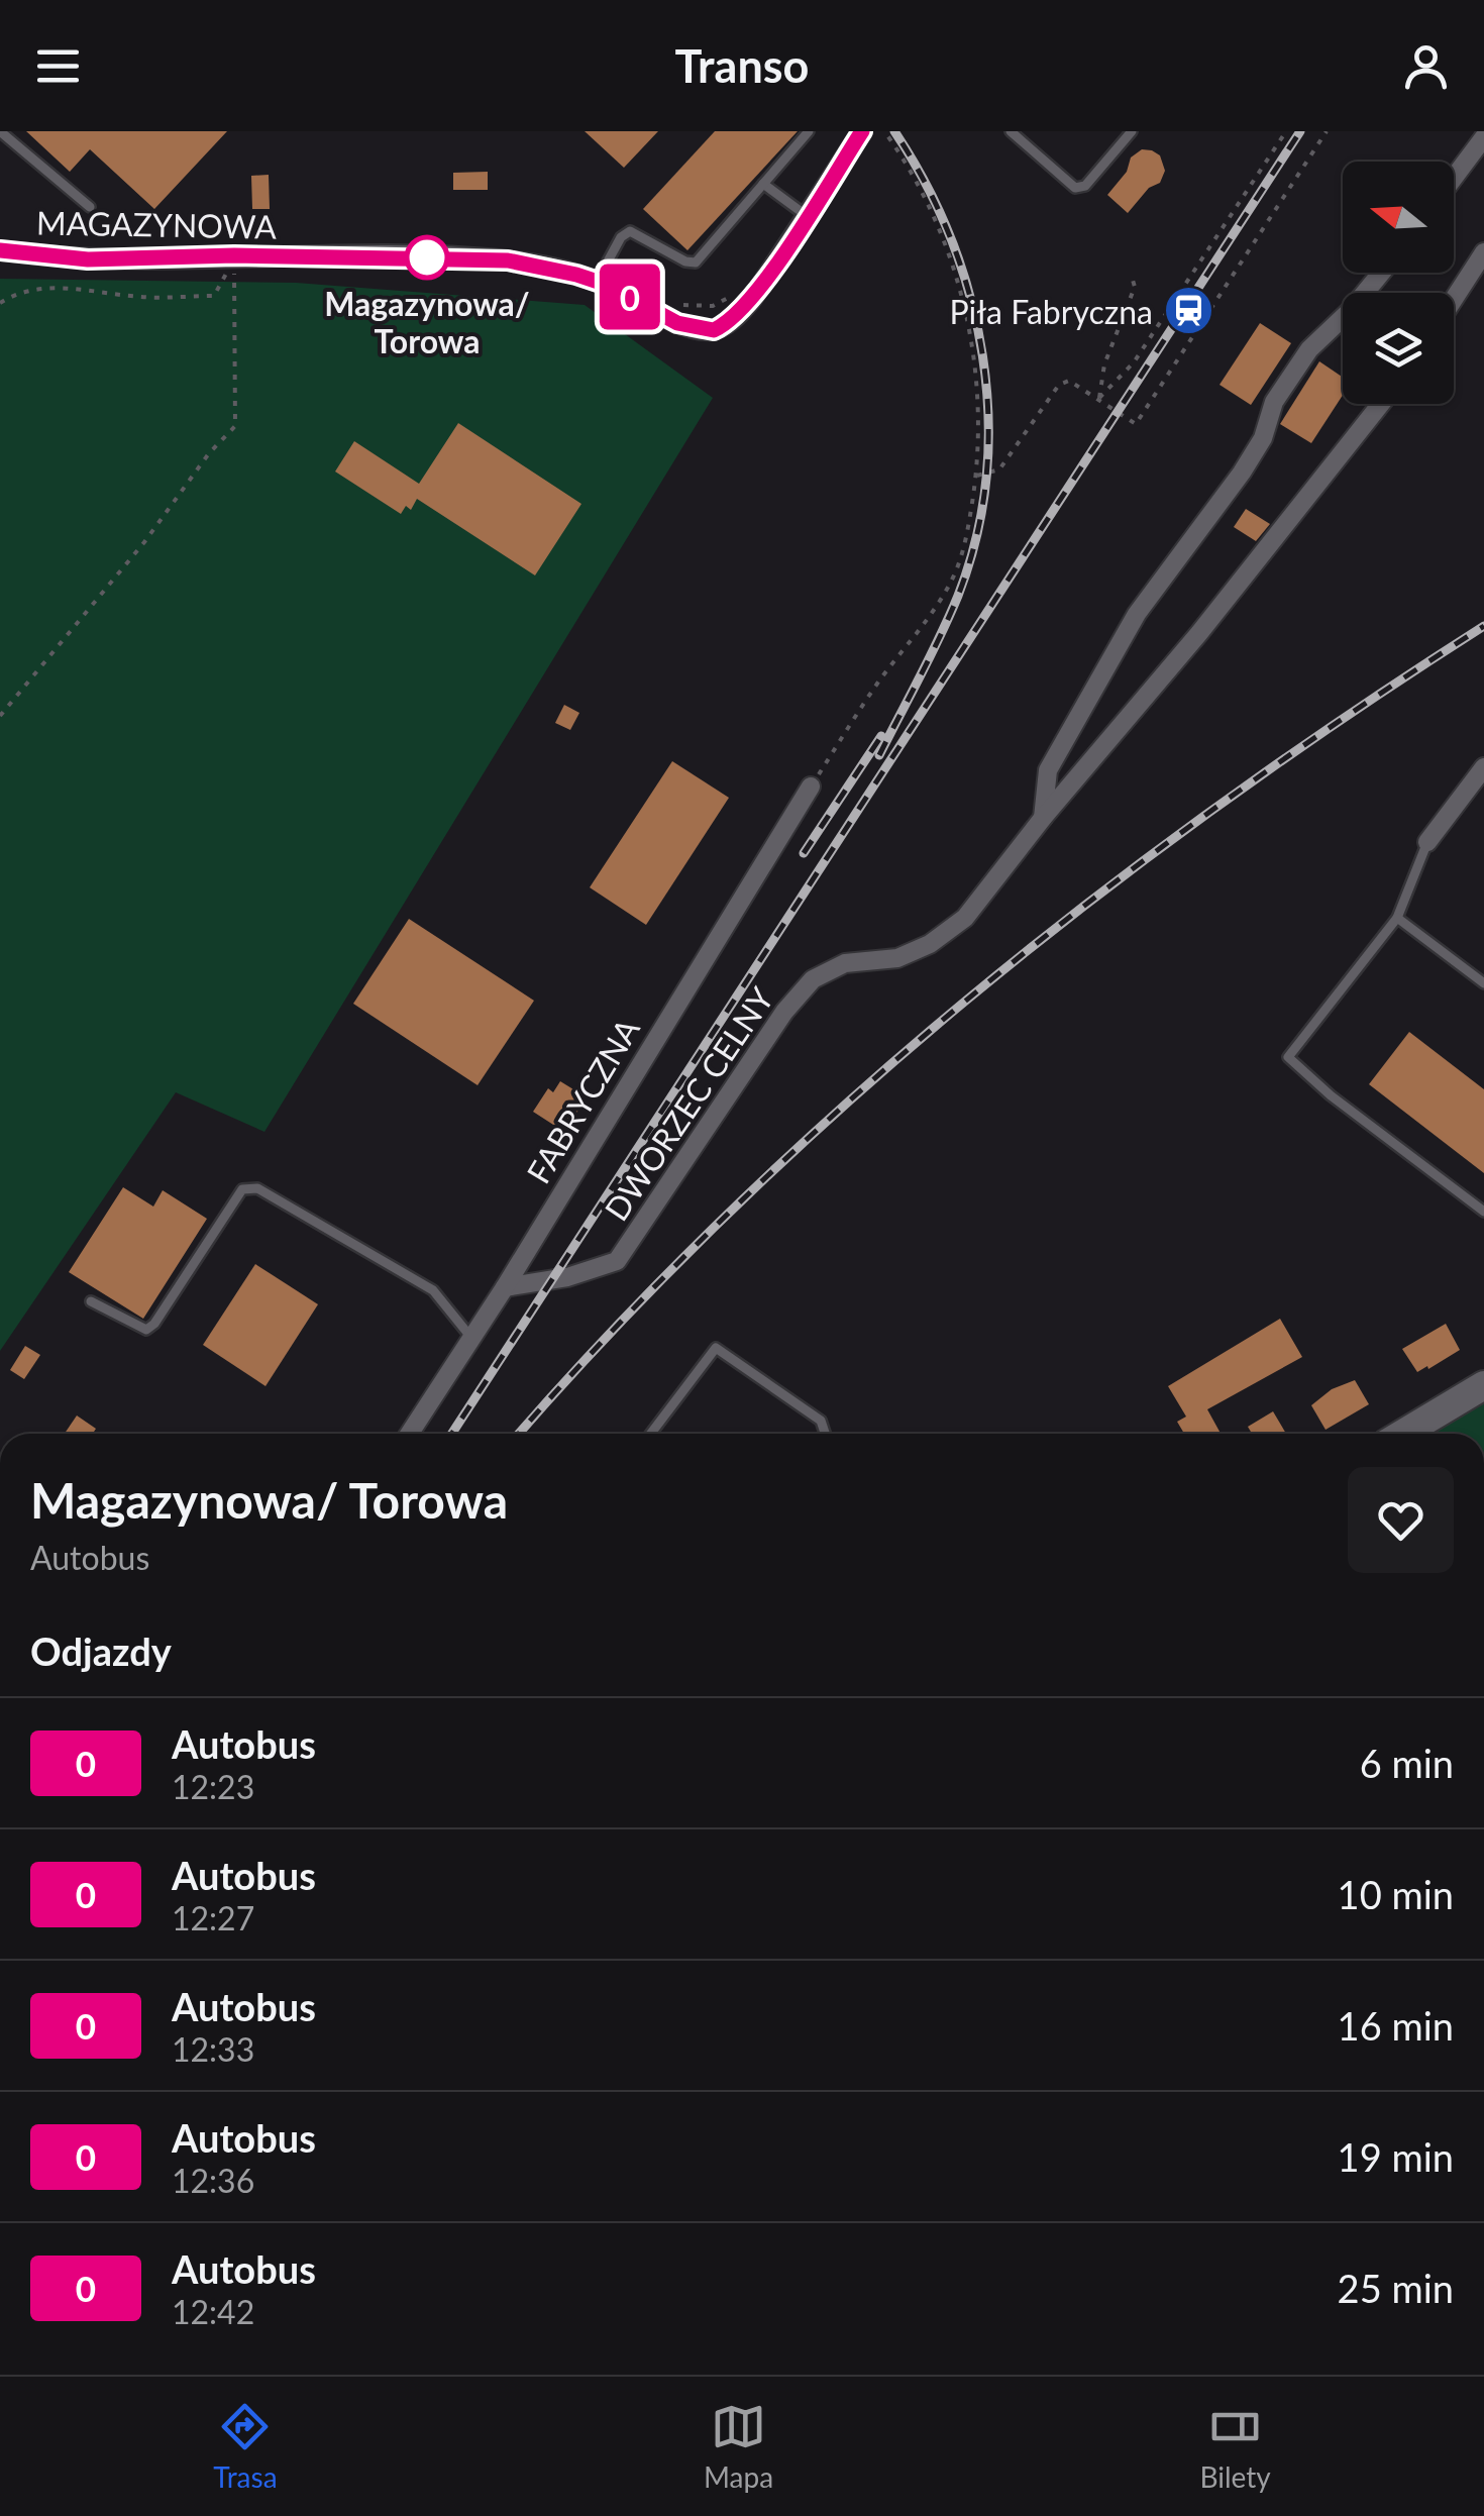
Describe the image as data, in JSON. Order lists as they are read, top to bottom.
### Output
{
  "streets": {
    "street": ["MAGAZYNOWA", "FABRYCZNA", "DWORZEC CELNY"]
  },
  "crossings": [
    ["FABRYCZNA", "DWORZEC CELNY"]
  ],
  "places": {
    "other": ["Magazynowa/ Torowa"],
    "station": ["Piła Fabryczna"]
  },
  "lines": ["bus line 0"],
  "north": "left",
  "page": {
    "header": "Transo",
    "on_map": "0",
    "heading": [
      ["Magazynowa/ Torowa", "Autobus"],
      "Odjazdy"
    ],
    "list": [
      {
        "mark": "0",
        "name": "Autobus",
        "note": "12:23",
        "value": "6 min"
      },
      {
        "mark": "0",
        "name": "Autobus",
        "note": "12:27",
        "value": "10 min"
      },
      {
        "mark": "0",
        "name": "Autobus",
        "note": "12:33",
        "value": "16 min"
      },
      {
        "mark": "0",
        "name": "Autobus",
        "note": "12:36",
        "value": "19 min"
      },
      {
        "mark": "0",
        "name": "Autobus",
        "note": "12:42",
        "value": "25 min"
      }
    ],
    "tabs": ["Trasa", "Mapa", "Bilety"]
  }
}
